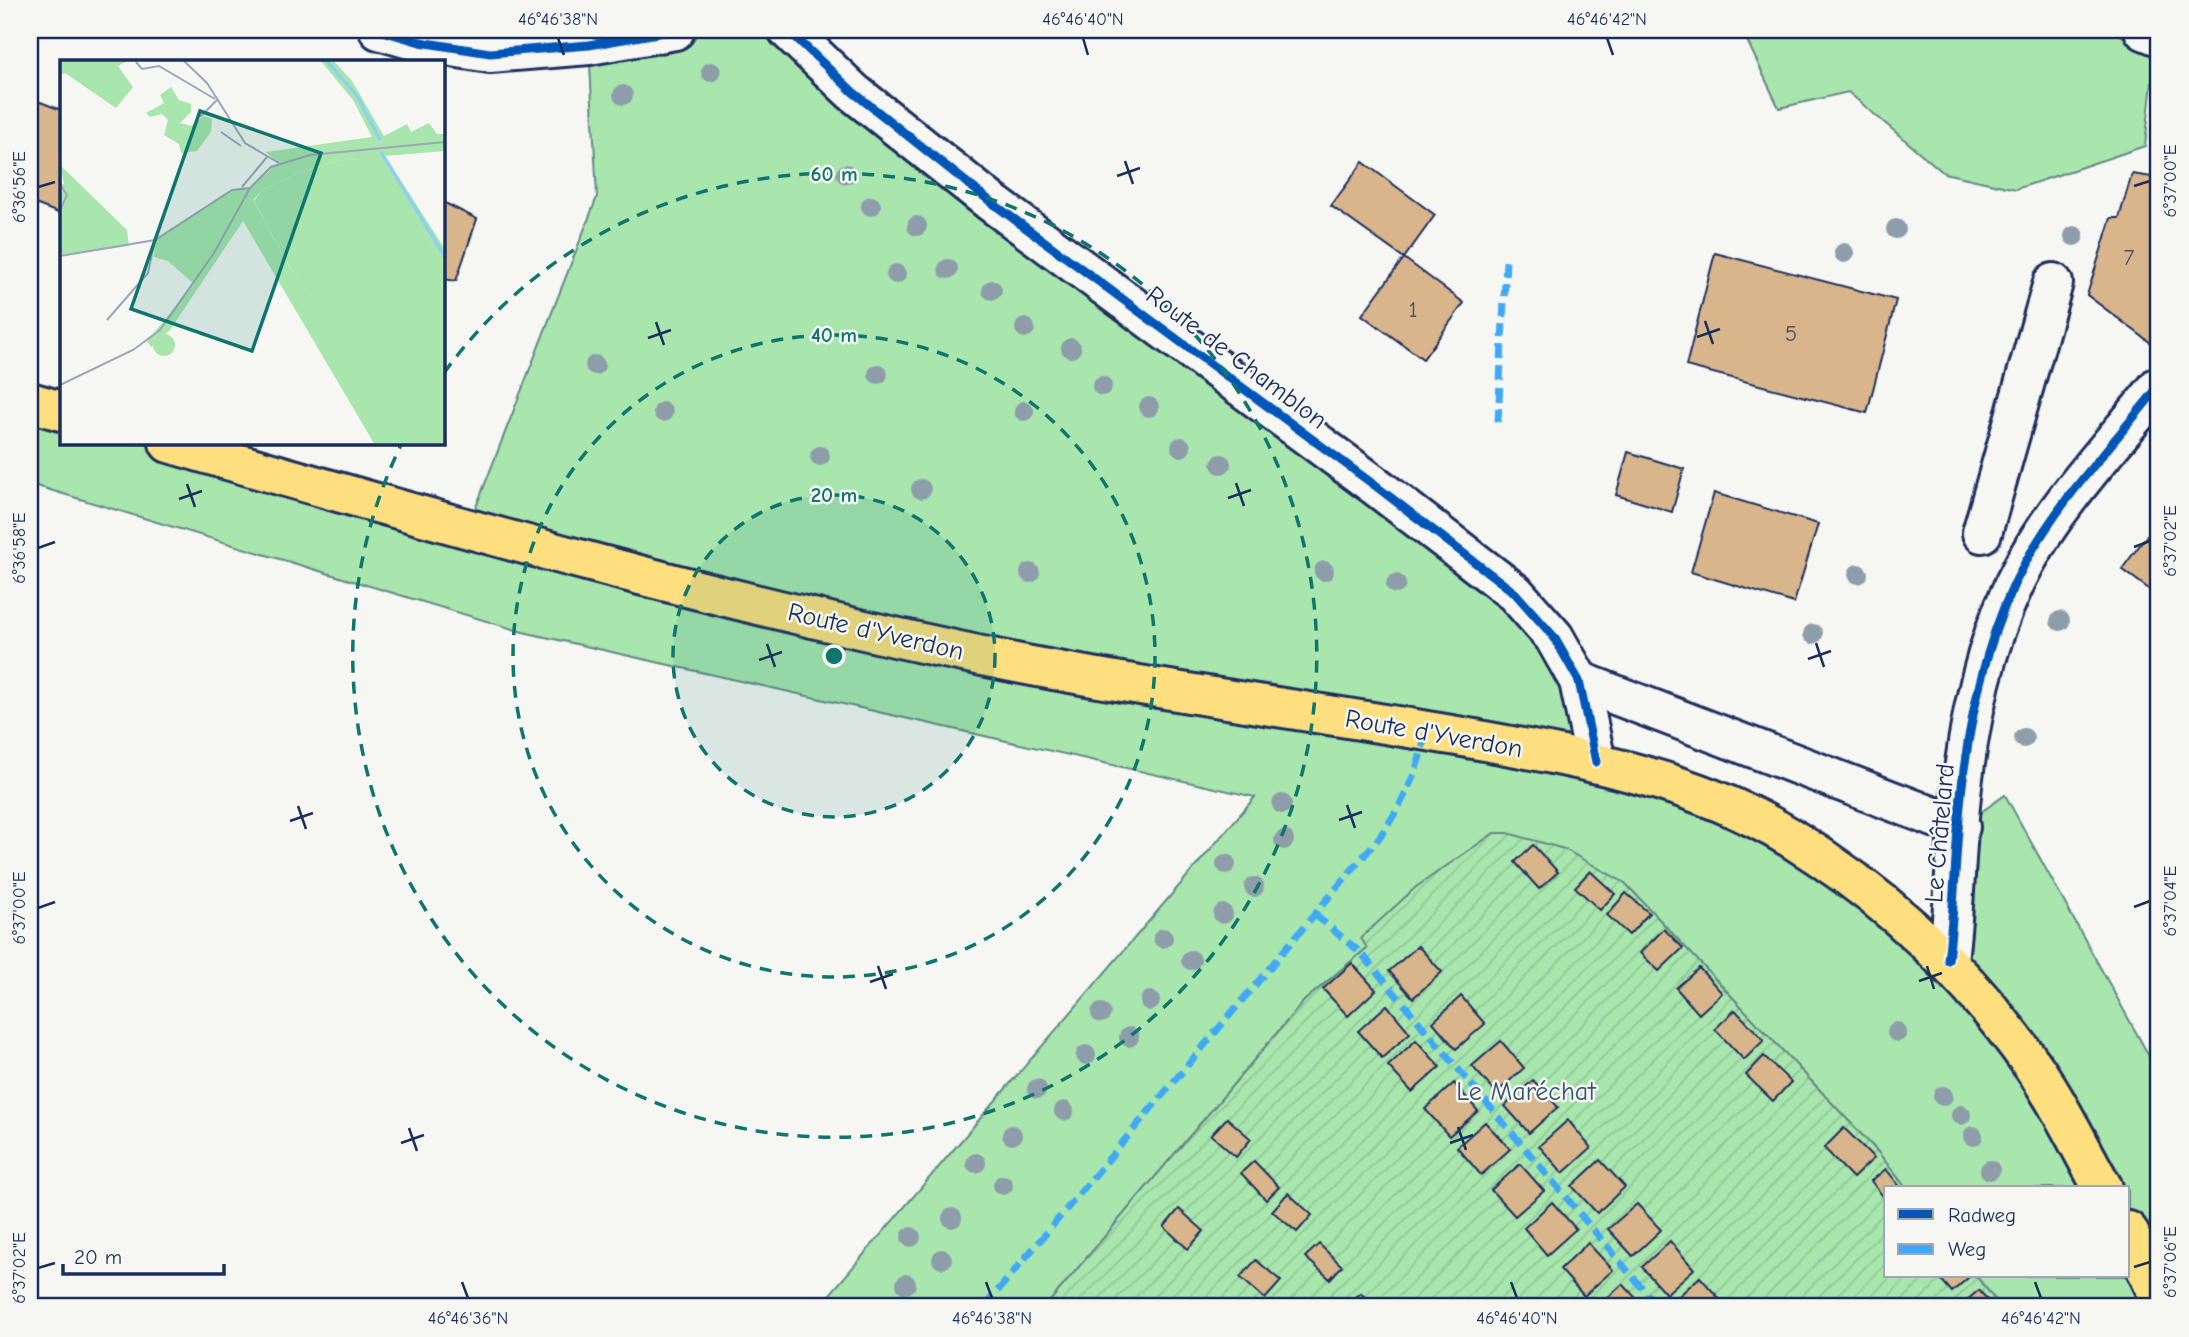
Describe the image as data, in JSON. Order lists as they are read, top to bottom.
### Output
{
  "streets": {
    "main road": ["Route d'Yverdon"],
    "street": ["Route de Chamblon", "Le Châtelard"]
  },
  "crossings": [
    ["Route de Chamblon", "Route d'Yverdon"]
  ],
  "parks": ["Le Maréchat"],
  "house_numbers": ["7", "1", "5"],
  "legend": ["Radweg", "Weg"],
  "scale_bar": "20 m",
  "coordinates": [
    "46°46'38\"N",
    "46°46'40\"N",
    "46°46'42\"N",
    "6°37'00\"E",
    "6°36'56\"E",
    "6°37'02\"E",
    "6°36'58\"E",
    "6°37'04\"E",
    "6°37'06\"E",
    "46°46'36\"N"
  ],
  "rings": ["60 m", "40 m", "20 m"]
}
